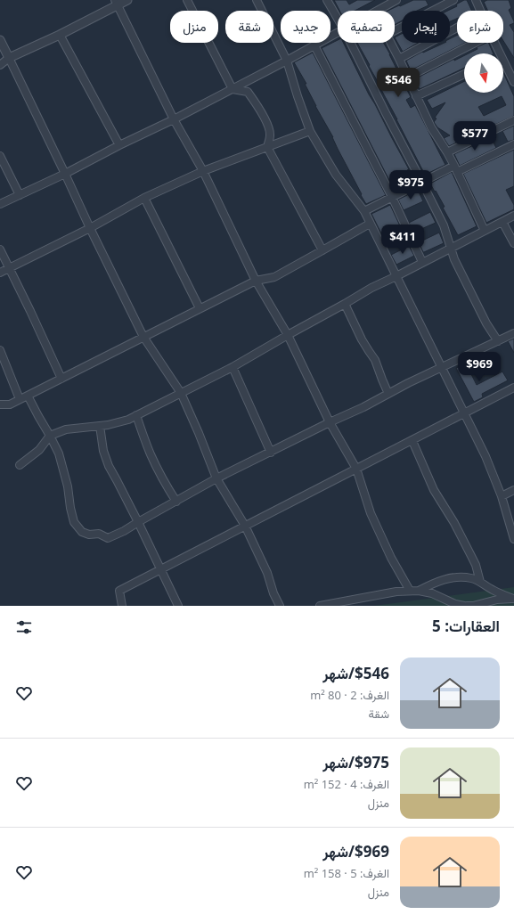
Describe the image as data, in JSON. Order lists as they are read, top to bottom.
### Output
{
  "north": "bottom",
  "page": {
    "chip": [
      "شراء",
      "إيجار",
      "تصفية",
      "جديد",
      "شقة",
      "منزل"
    ],
    "price": [
      "$546",
      "$577",
      "$975",
      "$411",
      "$969"
    ],
    "heading": "العقارات: 5",
    "list": [
      {
        "name": "$546/شهر",
        "note": "الغرف: 2 · 80 m² · شقة"
      },
      {
        "name": "$975/شهر",
        "note": "الغرف: 4 · 152 m² · منزل"
      },
      {
        "name": "$969/شهر",
        "note": "الغرف: 5 · 158 m² · منزل"
      }
    ]
  }
}
